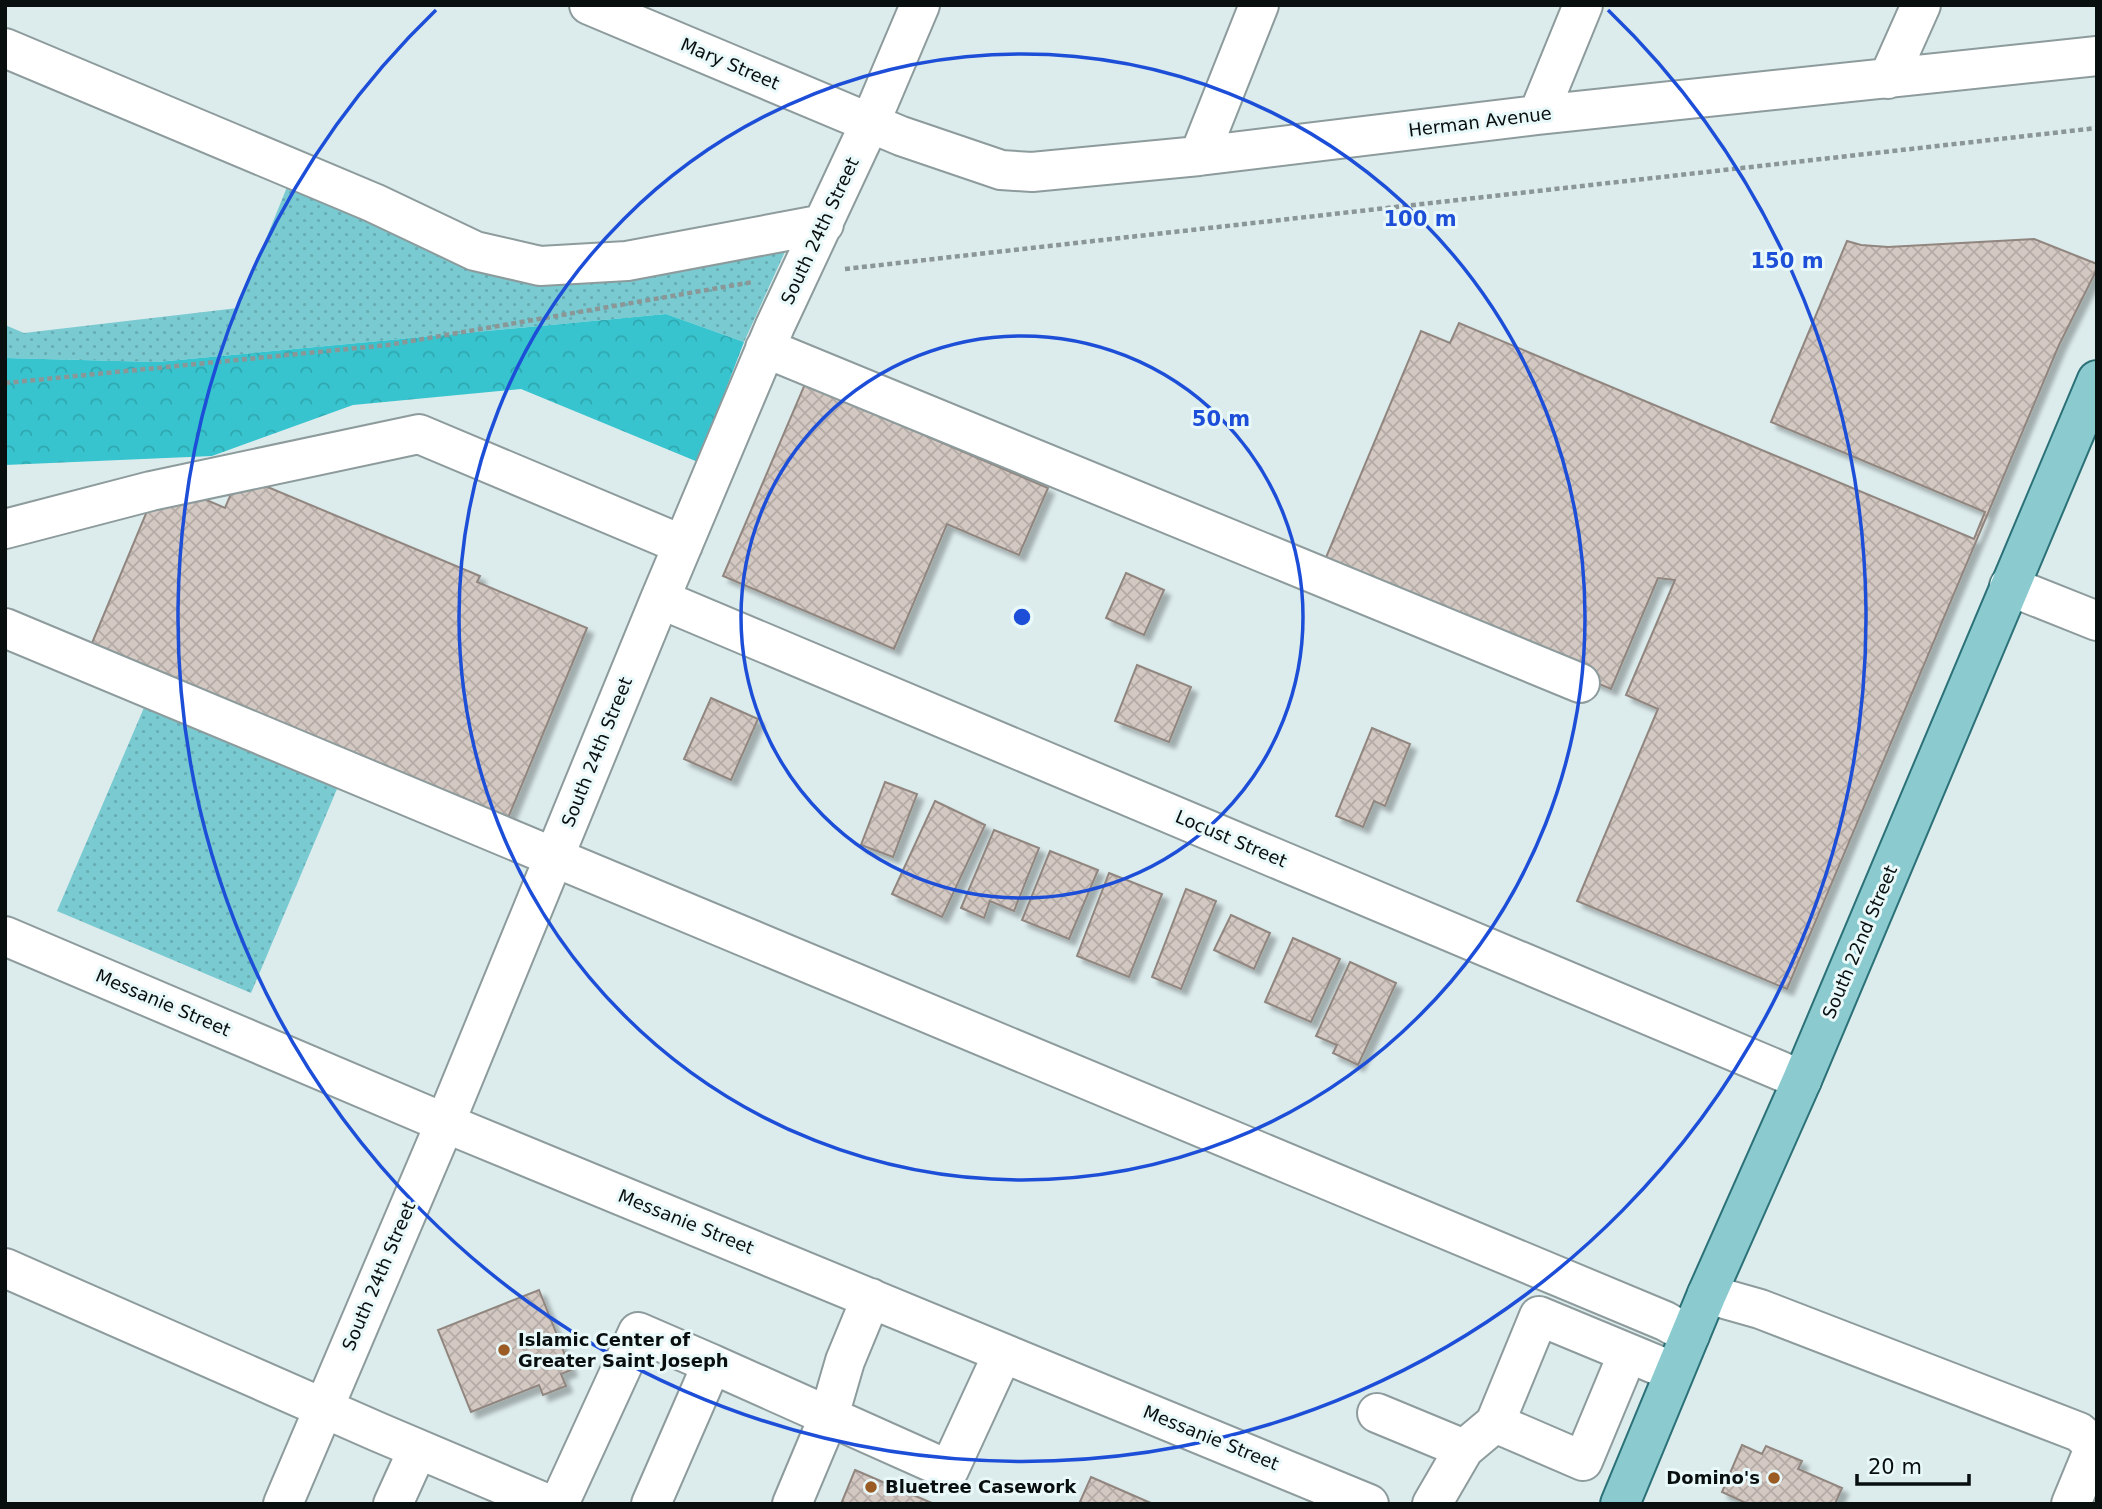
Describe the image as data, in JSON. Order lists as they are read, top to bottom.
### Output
{
  "streets": {
    "main road": ["South 22nd Street"],
    "street": [
      "Mary Street",
      "Herman Avenue",
      "South 24th Street",
      "Locust Street",
      "Messanie Street"
    ]
  },
  "crossings": [
    ["Mary Street", "Herman Avenue"],
    ["Mary Street", "South 24th Street"],
    ["Herman Avenue", "South 24th Street"],
    ["South 24th Street", "Locust Street"],
    ["South 24th Street", "Messanie Street"],
    ["Locust Street", "South 22nd Street"]
  ],
  "places": ["Islamic Center of Greater Saint Joseph", "Domino's", "Bluetree Casework"],
  "scale_bar": "20 m",
  "rings": ["100 m", "150 m", "50 m"]
}
